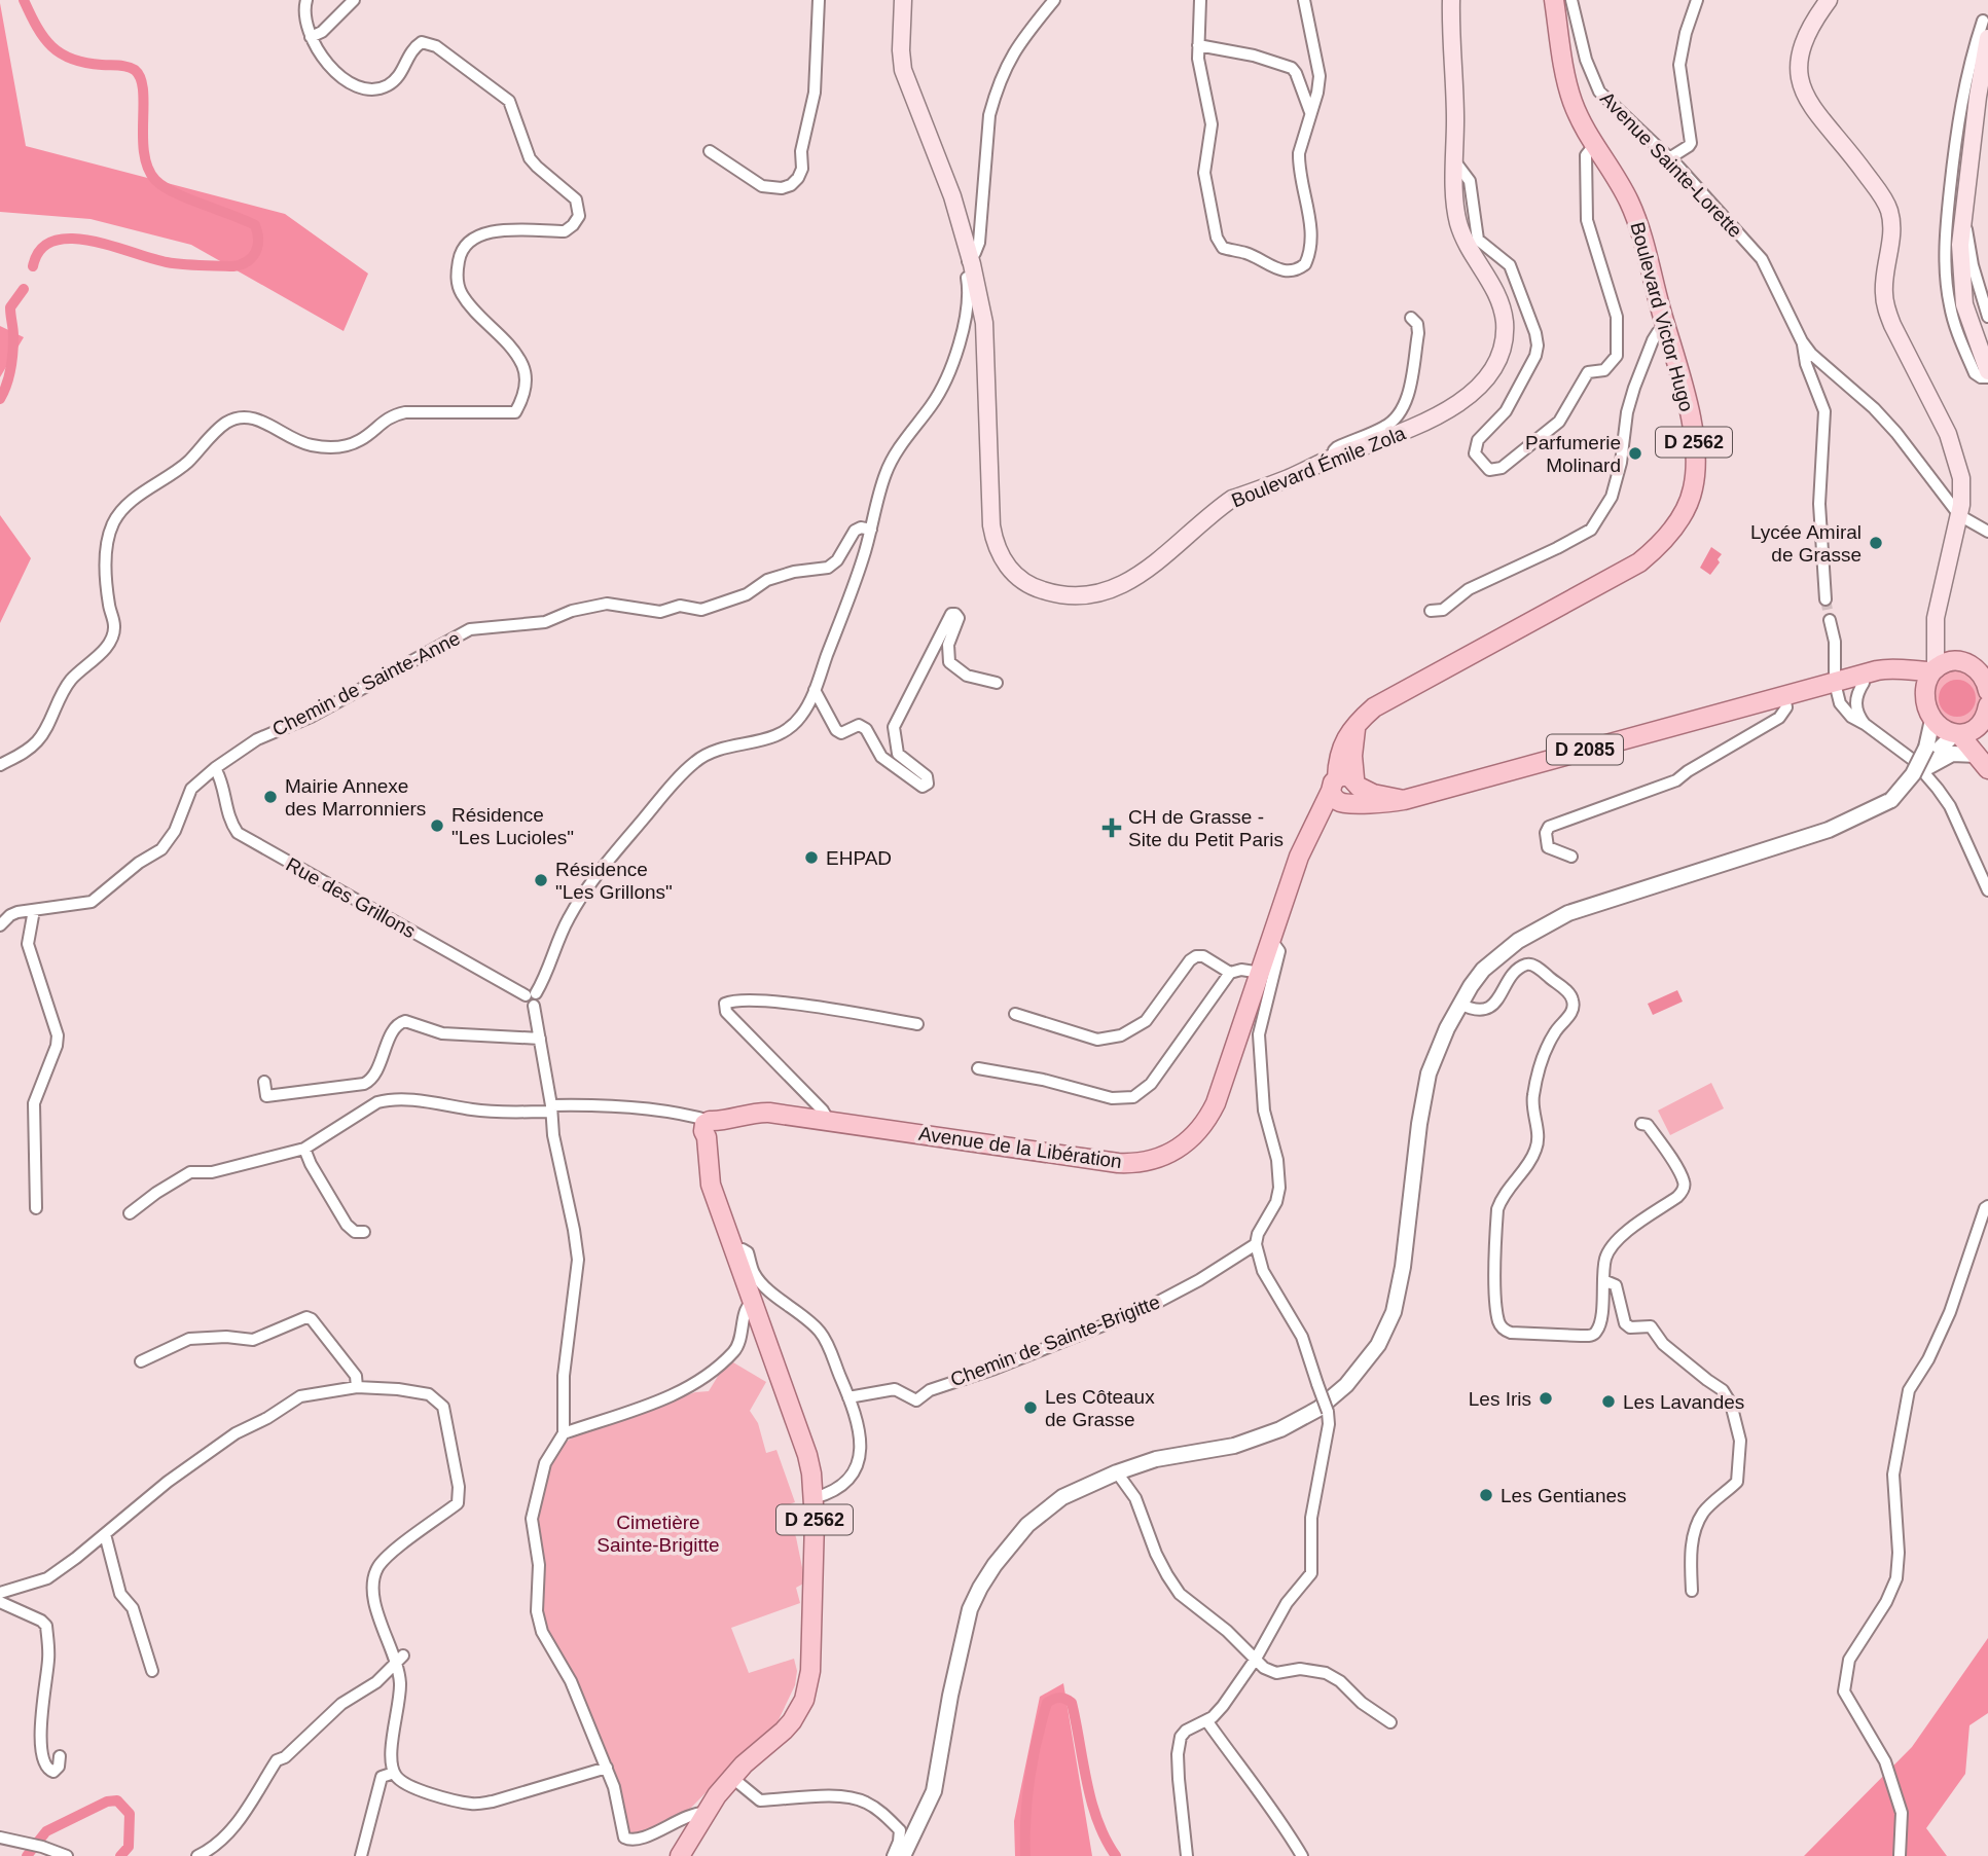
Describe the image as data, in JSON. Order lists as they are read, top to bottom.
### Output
{
  "streets": {
    "main road": [
      "Boulevard Victor Hugo",
      "D 2562",
      "Boulevard Émile Zola",
      "D 2085",
      "Avenue de la Libération"
    ],
    "street": [
      "Avenue Sainte-Lorette",
      "Chemin de Sainte-Anne",
      "Rue des Grillons",
      "Chemin de Sainte-Brigitte"
    ]
  },
  "crossings": [
    ["Boulevard Victor Hugo", "D 2085"],
    ["Boulevard Victor Hugo", "Avenue de la Libération"],
    ["Chemin de Sainte-Anne", "Rue des Grillons"],
    ["D 2085", "Avenue de la Libération"]
  ],
  "parks": ["Cimetière Sainte-Brigitte"],
  "places": {
    "other": [
      "Parfumerie Molinard",
      "Lycée Amiral de Grasse",
      "Mairie Annexe des Marronniers",
      "Résidence \"Les Lucioles\"",
      "EHPAD",
      "Résidence \"Les Grillons\"",
      "Les Iris",
      "Les Lavandes",
      "Les Côteaux de Grasse",
      "Les Gentianes"
    ],
    "health": ["CH de Grasse - Site du Petit Paris"]
  }
}
